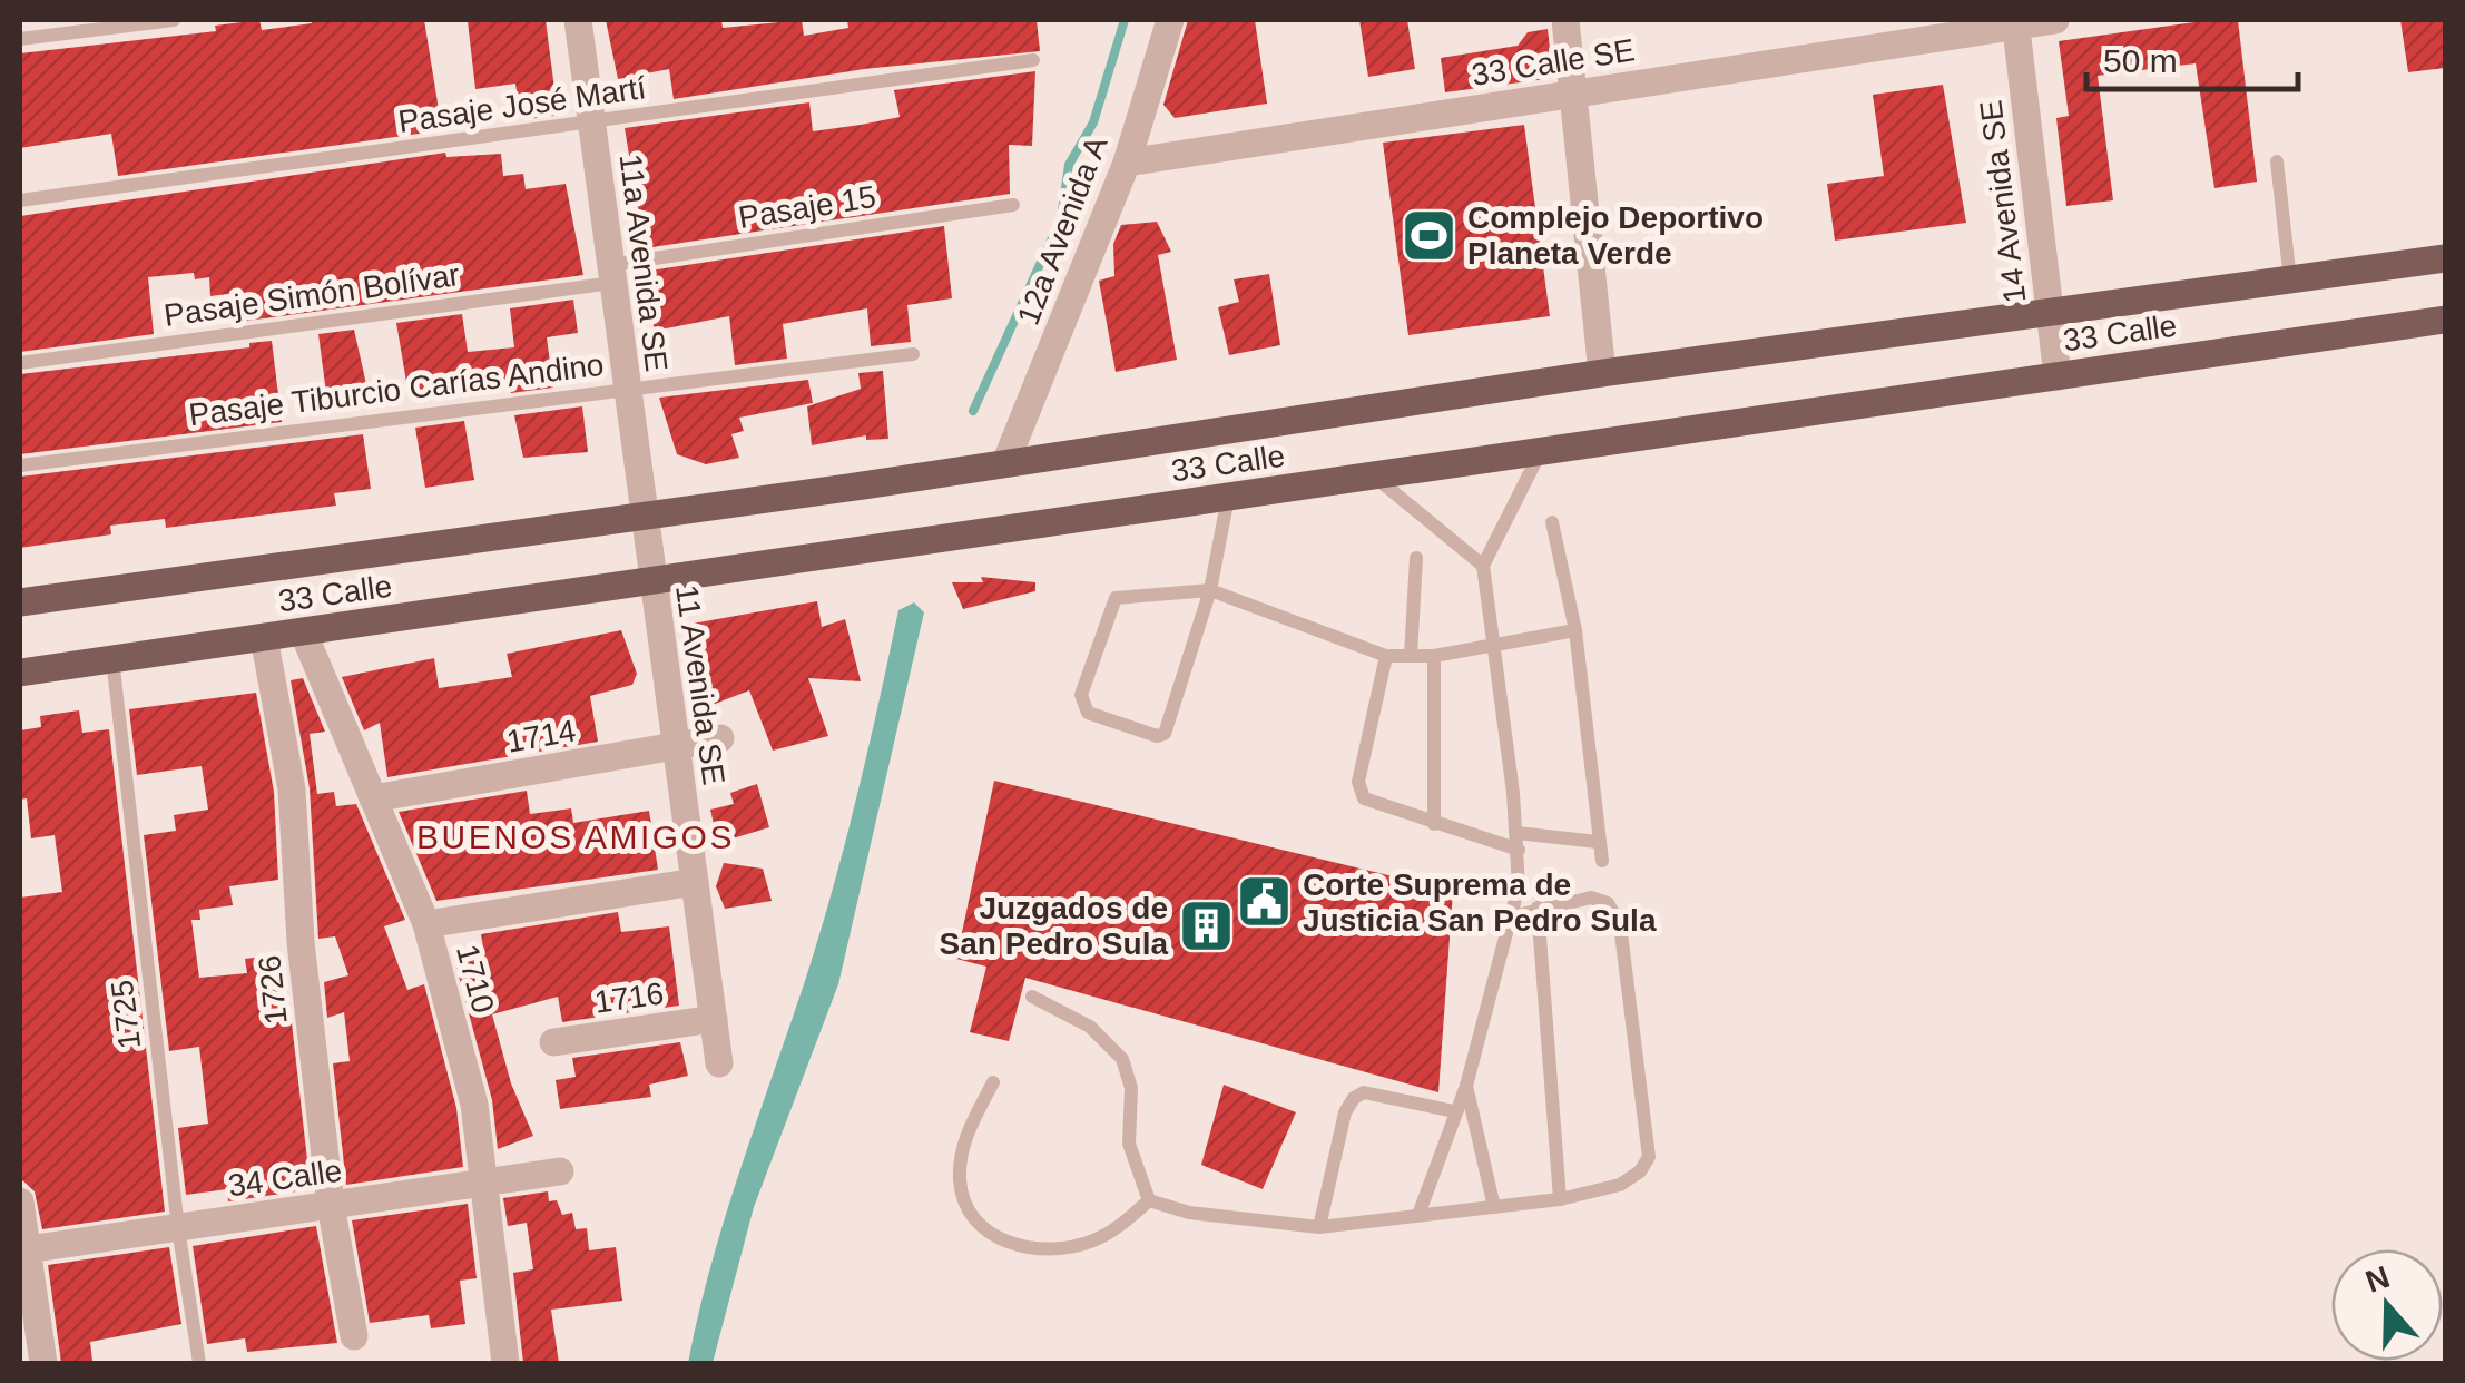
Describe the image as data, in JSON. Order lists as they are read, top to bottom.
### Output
{
  "streets": {
    "main road": ["33 Calle"],
    "street": [
      "33 Calle SE",
      "14 Avenida SE",
      "12a Avenida A",
      "11a Avenida SE",
      "11 Avenida SE",
      "1714",
      "1710",
      "1726",
      "1716",
      "34 Calle"
    ],
    "lane": [
      "Pasaje José Martí",
      "Pasaje 15",
      "Pasaje Simón Bolívar",
      "Pasaje Tiburcio Carías Andino",
      "1725"
    ]
  },
  "crossings": [
    ["33 Calle SE", "14 Avenida SE"],
    ["33 Calle SE", "12a Avenida A"],
    ["Pasaje José Martí", "11a Avenida SE"],
    ["14 Avenida SE", "33 Calle"],
    ["Pasaje 15", "11a Avenida SE"],
    ["Pasaje 15", "Pasaje Simón Bolívar"],
    ["12a Avenida A", "33 Calle"],
    ["11a Avenida SE", "Pasaje Simón Bolívar"],
    ["11a Avenida SE", "33 Calle"],
    ["11a Avenida SE", "Pasaje Tiburcio Carías Andino"],
    ["11a Avenida SE", "11 Avenida SE"],
    ["33 Calle", "11 Avenida SE"],
    ["33 Calle", "1710"],
    ["33 Calle", "1726"],
    ["33 Calle", "1725"],
    ["11 Avenida SE", "1714"],
    ["11 Avenida SE", "1716"],
    ["1714", "1710"],
    ["1710", "34 Calle"],
    ["1726", "34 Calle"],
    ["1725", "34 Calle"]
  ],
  "districts": ["BUENOS AMIGOS"],
  "places": {
    "sports": ["Complejo Deportivo Planeta Verde"],
    "public building": ["Corte Suprema de Justicia San Pedro Sula"],
    "building": ["Juzgados de San Pedro Sula"]
  },
  "scale_bar": "50 m",
  "north": "top"
}
